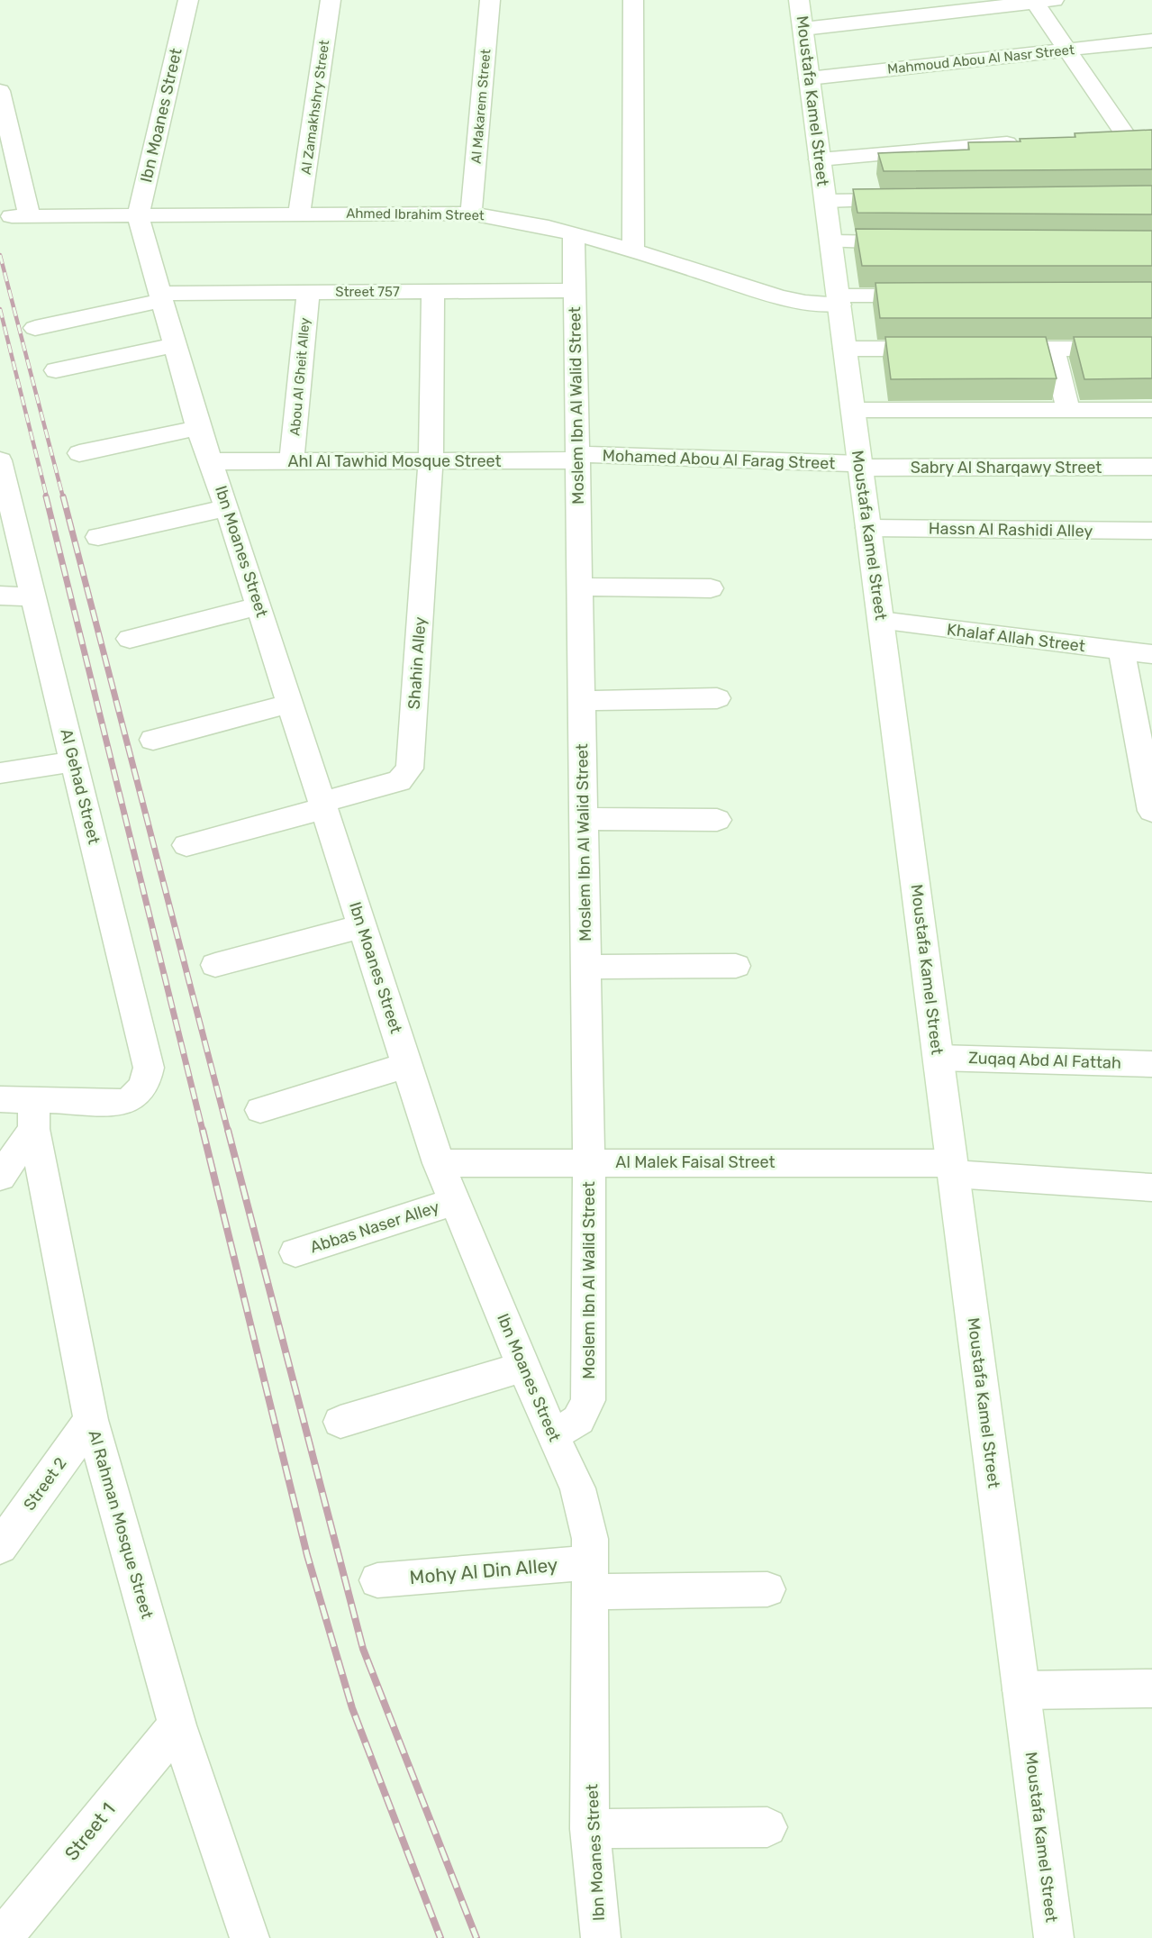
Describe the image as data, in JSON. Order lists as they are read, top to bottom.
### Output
{
  "streets": {
    "street": [
      "Mahmoud Abou Al Nasr Street",
      "Moustafa Kamel Street",
      "Al Makarem Street",
      "Al Zamakhshry Street",
      "Ibn Moanes Street",
      "Ahmed Ibrahim Street",
      "Street 757",
      "Abou Al Gheit Alley",
      "Moslem Ibn Al Walid Street",
      "Mohamed Abou Al Farag Street",
      "Ahl Al Tawhid Mosque Street",
      "Sabry Al Sharqawy Street",
      "Hassn Al Rashidi Alley",
      "Khalaf Allah Street",
      "Shahin Alley",
      "Al Gehad Street",
      "Zuqaq Abd Al Fattah",
      "Al Malek Faisal Street",
      "Abbas Naser Alley",
      "Street 2",
      "Al Rahman Mosque Street",
      "Mohy Al Din Alley",
      "Street 1"
    ]
  },
  "crossings": [
    ["Mahmoud Abou Al Nasr Street", "Moustafa Kamel Street"],
    ["Moustafa Kamel Street", "Ahmed Ibrahim Street"],
    ["Moustafa Kamel Street", "Mohamed Abou Al Farag Street"],
    ["Moustafa Kamel Street", "Sabry Al Sharqawy Street"],
    ["Moustafa Kamel Street", "Hassn Al Rashidi Alley"],
    ["Moustafa Kamel Street", "Khalaf Allah Street"],
    ["Moustafa Kamel Street", "Zuqaq Abd Al Fattah"],
    ["Moustafa Kamel Street", "Al Malek Faisal Street"],
    ["Al Makarem Street", "Ahmed Ibrahim Street"],
    ["Al Zamakhshry Street", "Ahmed Ibrahim Street"],
    ["Ibn Moanes Street", "Ahmed Ibrahim Street"],
    ["Ibn Moanes Street", "Street 757"],
    ["Ibn Moanes Street", "Moslem Ibn Al Walid Street"],
    ["Ibn Moanes Street", "Ahl Al Tawhid Mosque Street"],
    ["Ibn Moanes Street", "Shahin Alley"],
    ["Ibn Moanes Street", "Al Malek Faisal Street"],
    ["Ibn Moanes Street", "Abbas Naser Alley"],
    ["Ibn Moanes Street", "Mohy Al Din Alley"],
    ["Ahmed Ibrahim Street", "Moslem Ibn Al Walid Street"],
    ["Street 757", "Abou Al Gheit Alley"],
    ["Street 757", "Moslem Ibn Al Walid Street"],
    ["Street 757", "Shahin Alley"],
    ["Abou Al Gheit Alley", "Ahl Al Tawhid Mosque Street"],
    ["Moslem Ibn Al Walid Street", "Mohamed Abou Al Farag Street"],
    ["Moslem Ibn Al Walid Street", "Ahl Al Tawhid Mosque Street"],
    ["Moslem Ibn Al Walid Street", "Al Malek Faisal Street"],
    ["Mohamed Abou Al Farag Street", "Ahl Al Tawhid Mosque Street"],
    ["Mohamed Abou Al Farag Street", "Sabry Al Sharqawy Street"],
    ["Ahl Al Tawhid Mosque Street", "Shahin Alley"],
    ["Al Gehad Street", "Al Rahman Mosque Street"],
    ["Street 2", "Al Rahman Mosque Street"],
    ["Al Rahman Mosque Street", "Street 1"]
  ]
}
